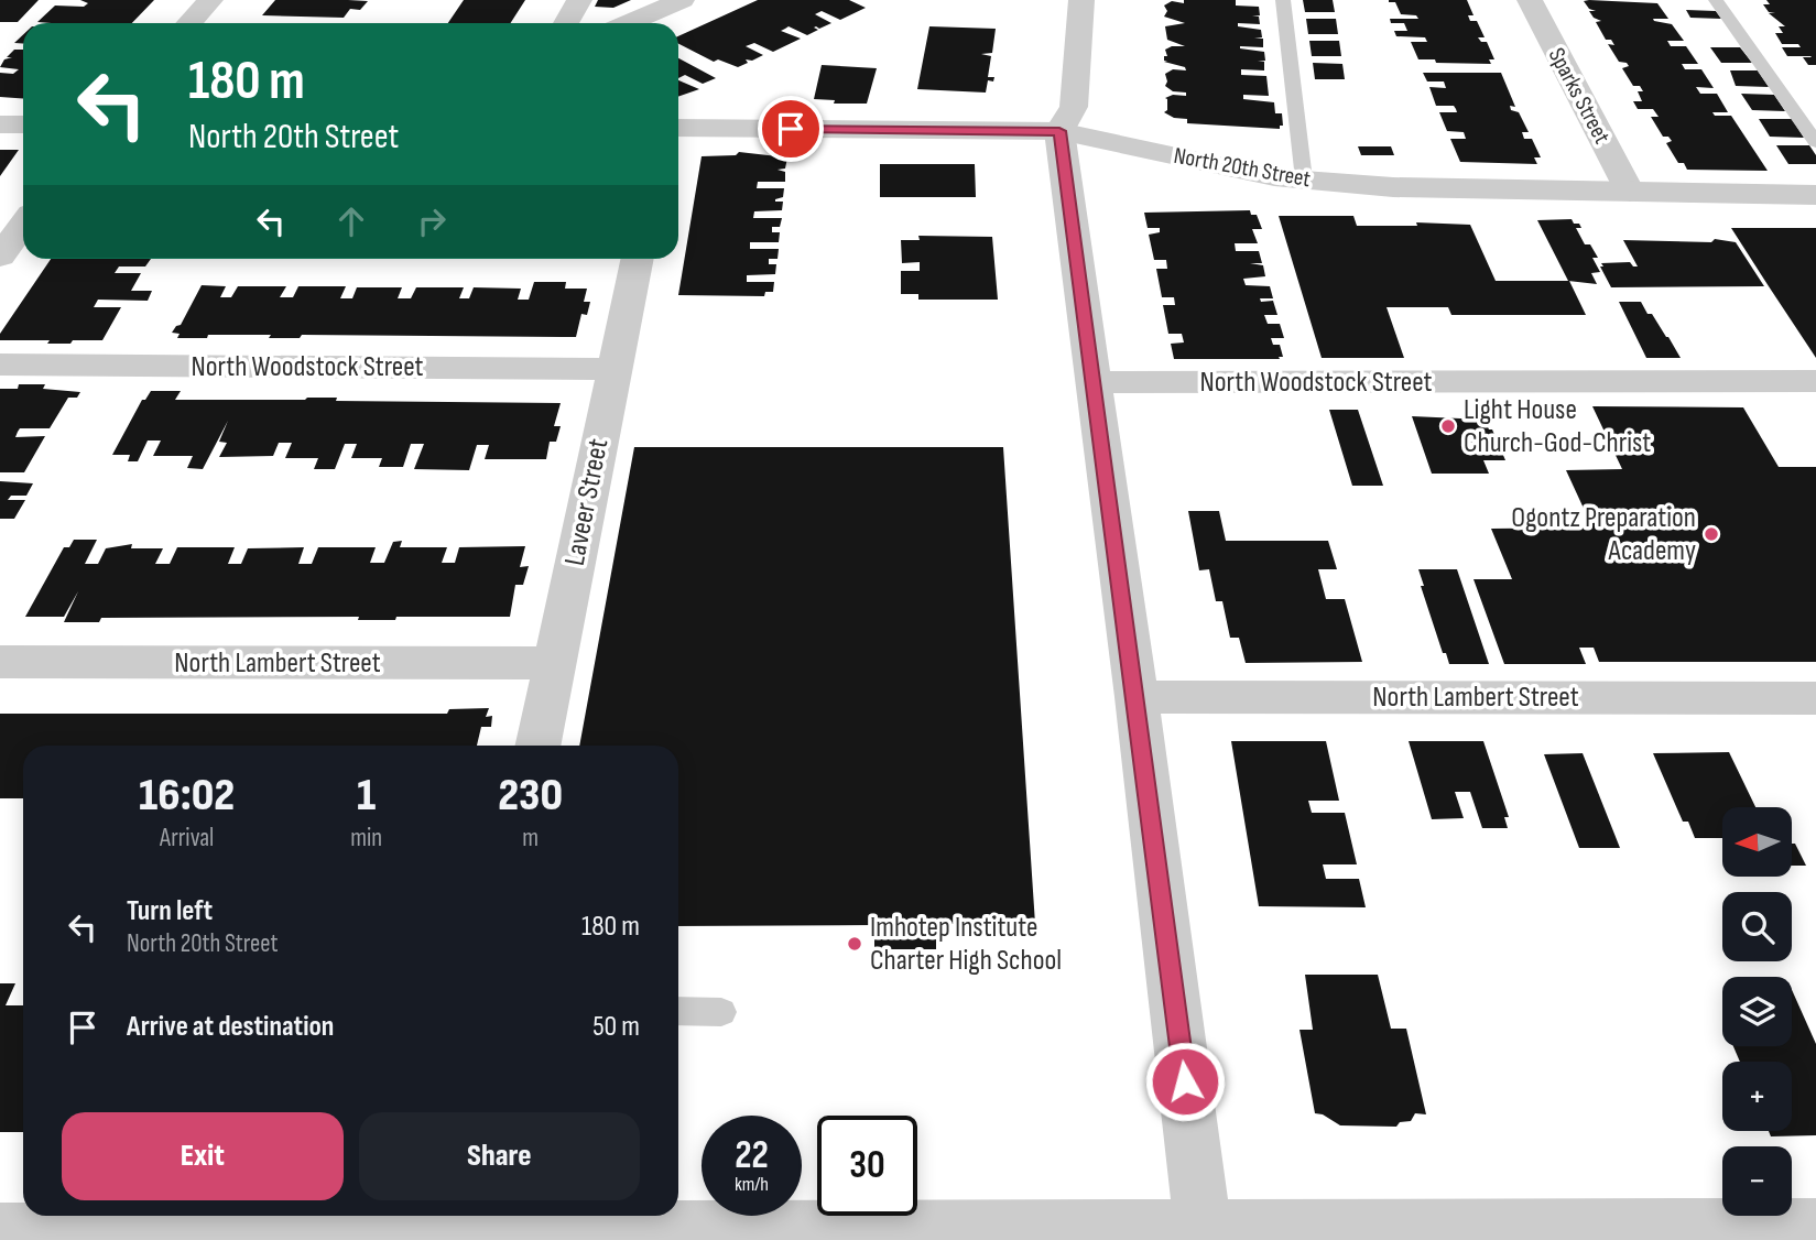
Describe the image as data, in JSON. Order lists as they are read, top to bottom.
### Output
{
  "streets": {
    "street": [
      "Sparks Street",
      "North 20th Street",
      "North Woodstock Street",
      "Laveer Street",
      "North Lambert Street"
    ]
  },
  "crossings": [
    ["Sparks Street", "North 20th Street"],
    ["North Woodstock Street", "Laveer Street"],
    ["Laveer Street", "North Lambert Street"]
  ],
  "places": ["Light House Church-God-Christ", "Ogontz Preparation Academy", "Imhotep Institute Charter High School"],
  "north": "left",
  "page": {
    "turn": ["180 m", "North 20th Street"],
    "eta": [
      "16:02",
      "Arrival",
      "1",
      "min",
      "230",
      "m"
    ],
    "map_buttons": ["+", "−"],
    "list": [
      {
        "name": "Turn left",
        "note": "North 20th Street",
        "value": "180 m"
      },
      {
        "name": "Arrive at destination",
        "value": "50 m"
      }
    ],
    "buttons": ["Exit", "Share"],
    "speed": "22 km/h",
    "limit": "30"
  }
}
